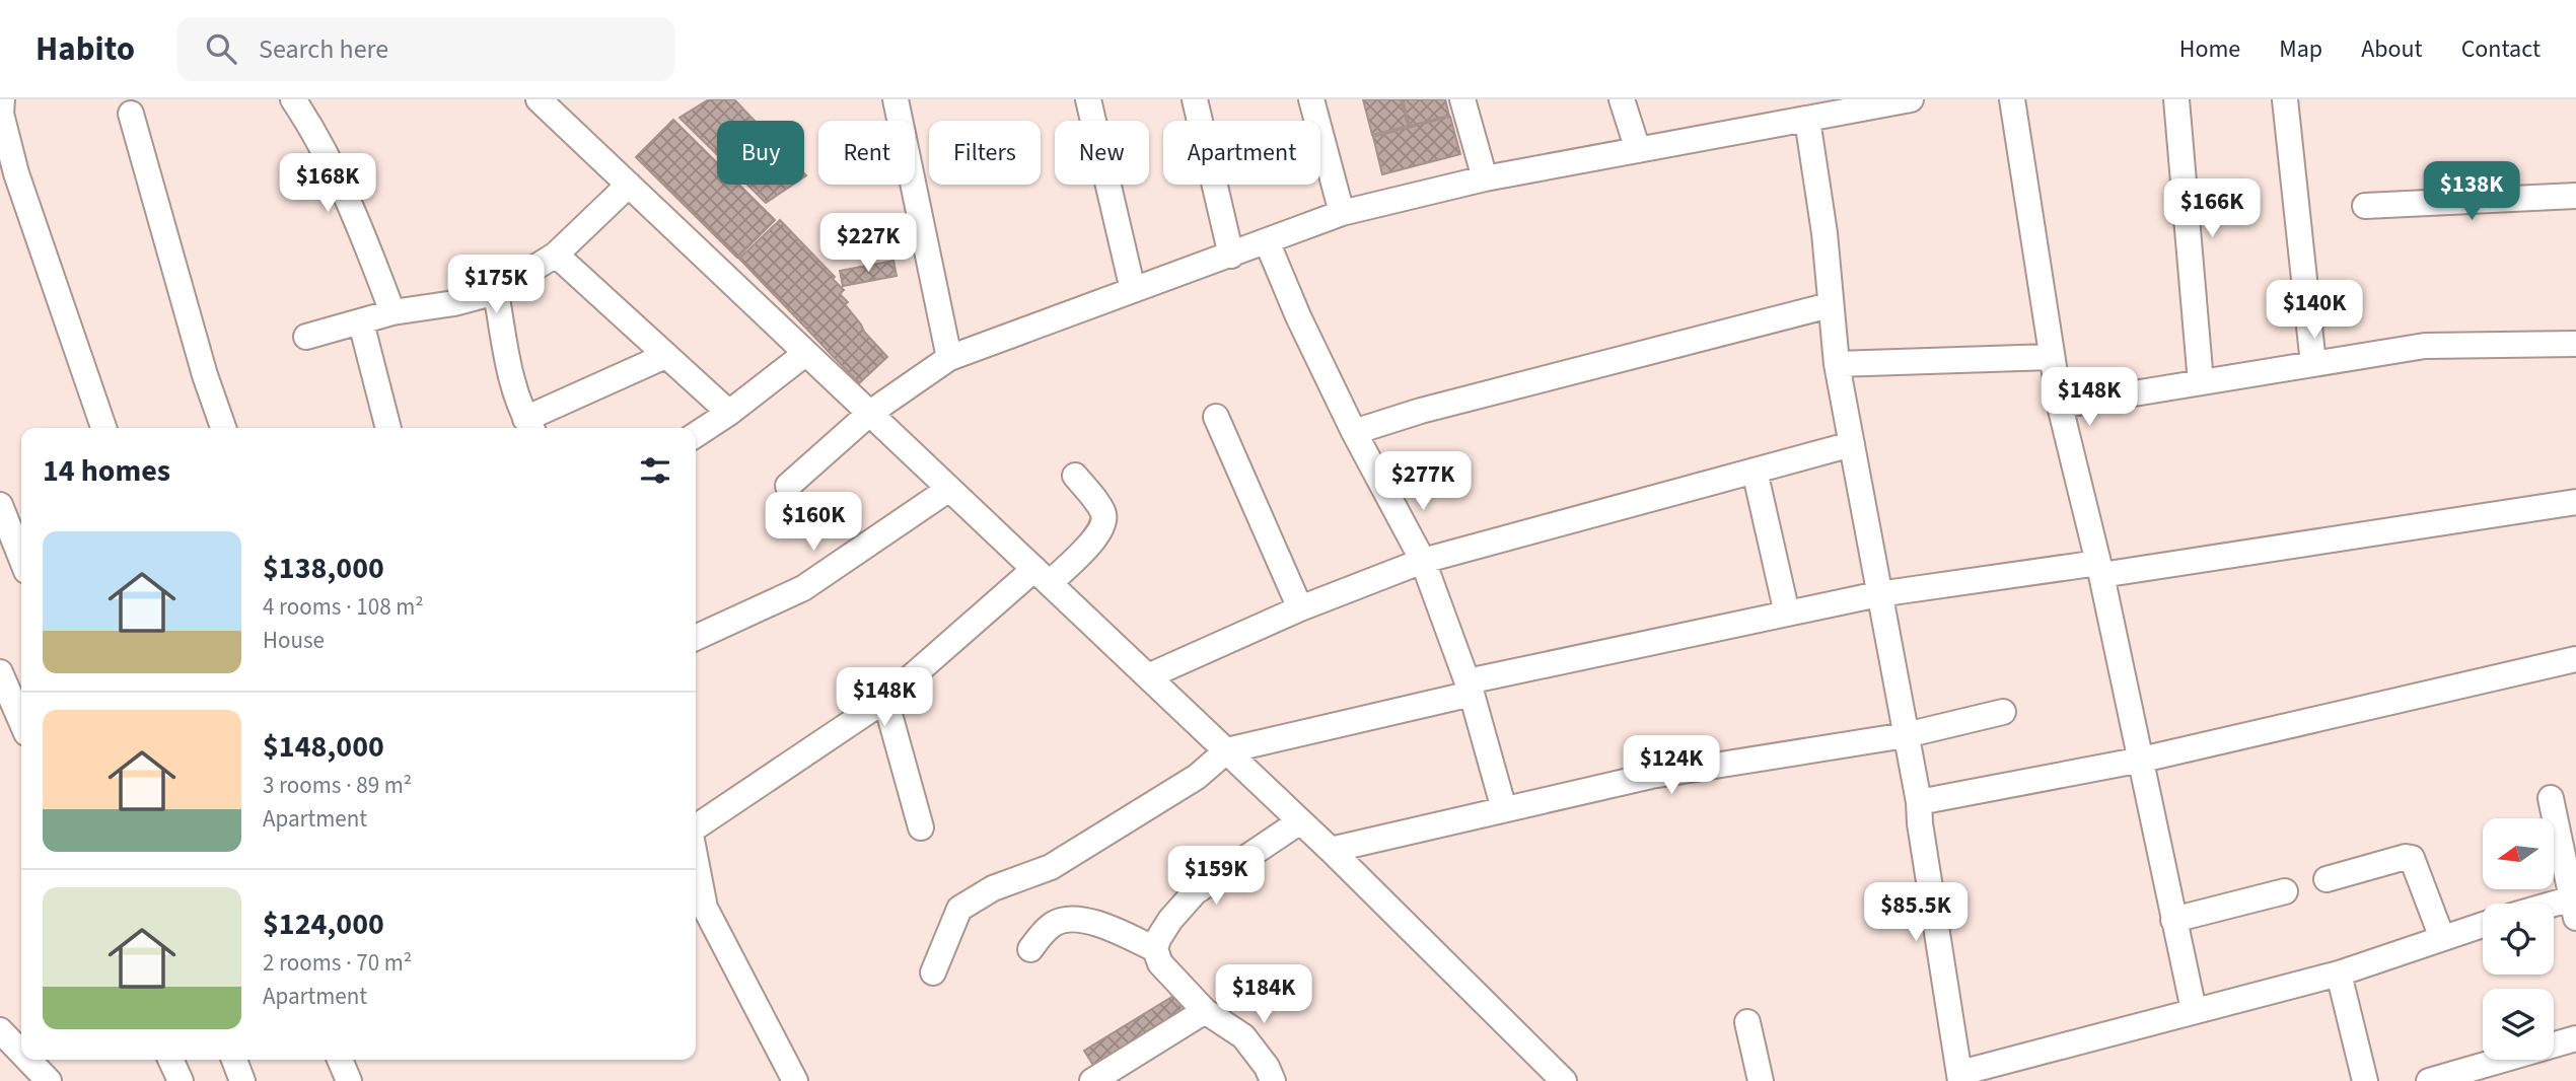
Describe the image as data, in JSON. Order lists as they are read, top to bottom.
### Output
{
  "north": "left",
  "page": {
    "header": "Habito",
    "search": "Search here",
    "nav": [
      "Home",
      "Map",
      "About",
      "Contact"
    ],
    "chip": [
      "Buy",
      "Rent",
      "Filters",
      "New",
      "Apartment"
    ],
    "price": [
      "$168K",
      "$138K",
      "$166K",
      "$227K",
      "$175K",
      "$140K",
      "$148K",
      "$277K",
      "$160K",
      "$148K",
      "$124K",
      "$159K",
      "$85.5K",
      "$184K"
    ],
    "heading": "14 homes",
    "list": [
      {
        "name": "$138,000",
        "note": "4 rooms · 108 m² · House"
      },
      {
        "name": "$148,000",
        "note": "3 rooms · 89 m² · Apartment"
      },
      {
        "name": "$124,000",
        "note": "2 rooms · 70 m² · Apartment"
      }
    ]
  }
}
